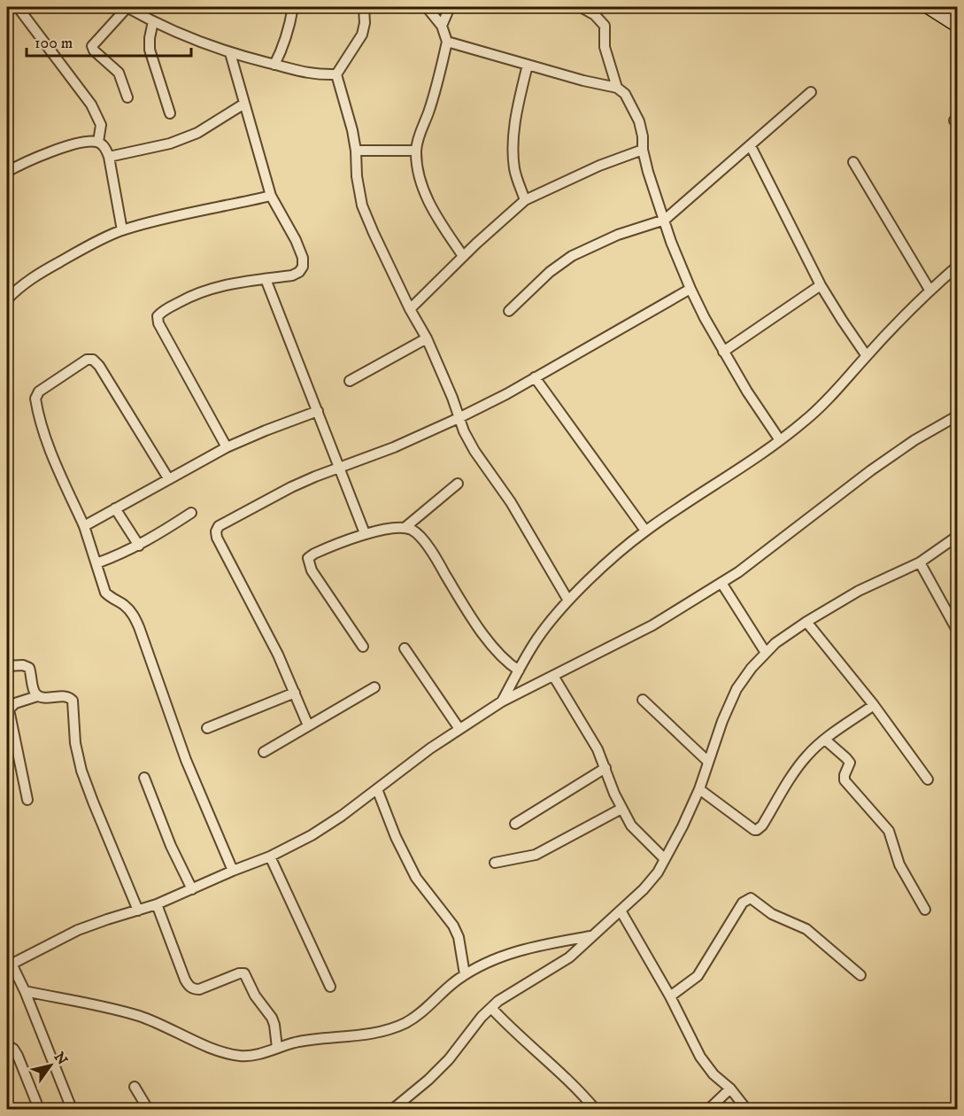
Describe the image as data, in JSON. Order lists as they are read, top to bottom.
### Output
{
  "scale_bar": "100 m",
  "north": "top right"
}
